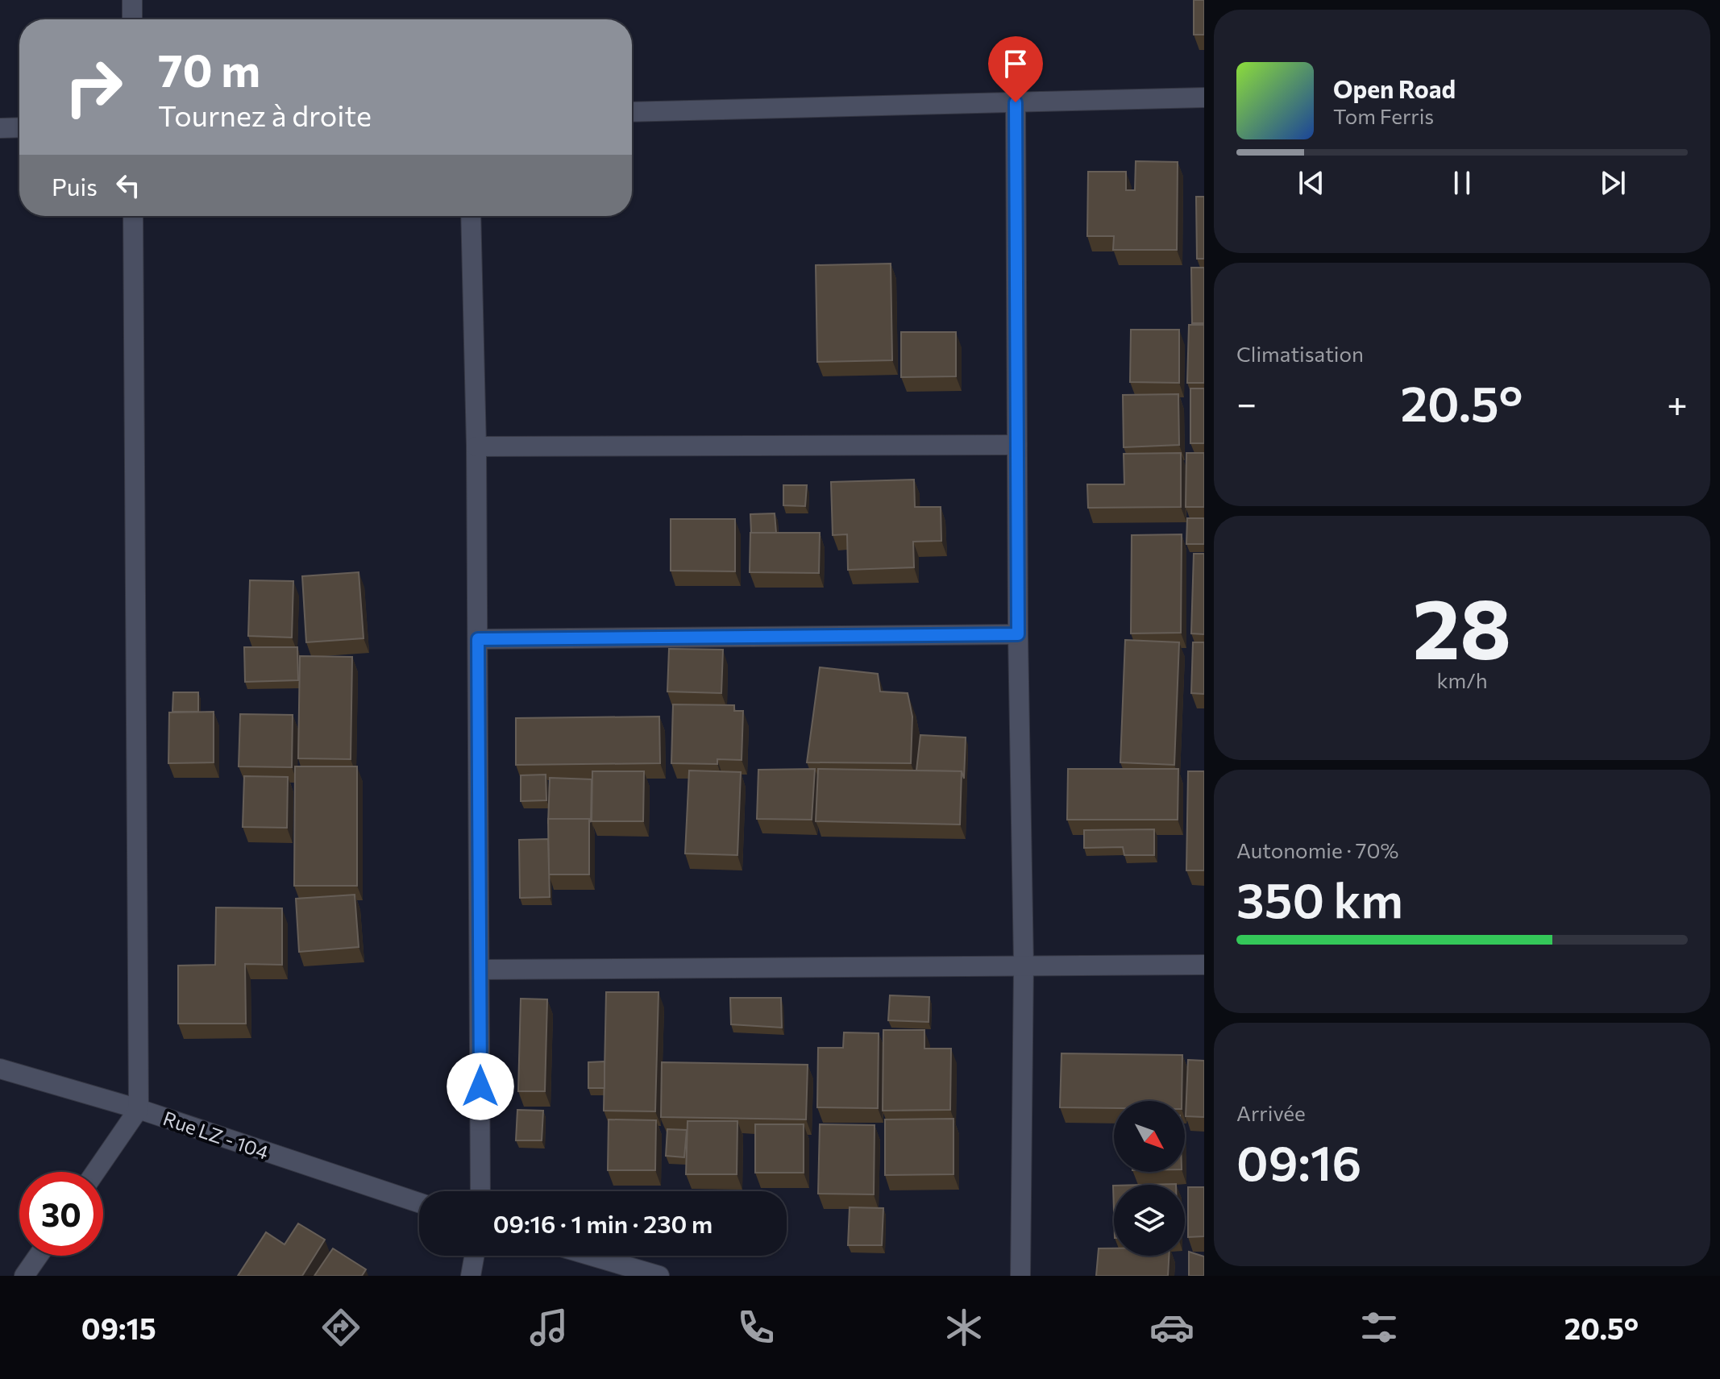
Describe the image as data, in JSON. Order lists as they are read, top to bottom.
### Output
{
  "streets": {
    "street": ["Rue LZ - 104"]
  },
  "north": "bottom right",
  "page": {
    "turn": ["70 m", "Tournez à droite"],
    "song": ["Open Road", "Tom Ferris"],
    "then": "Puis",
    "tile": [
      "Climatisation",
      ["28", "km/h"],
      ["Autonomie · 70%", "350 km"],
      ["Arrivée", "09:16"]
    ],
    "heat": ["−", "20.5°", "+"],
    "limit": "30",
    "trip": "09:16 · 1 min · 230 m",
    "tabs": ["09:15", "20.5°"]
  }
}
